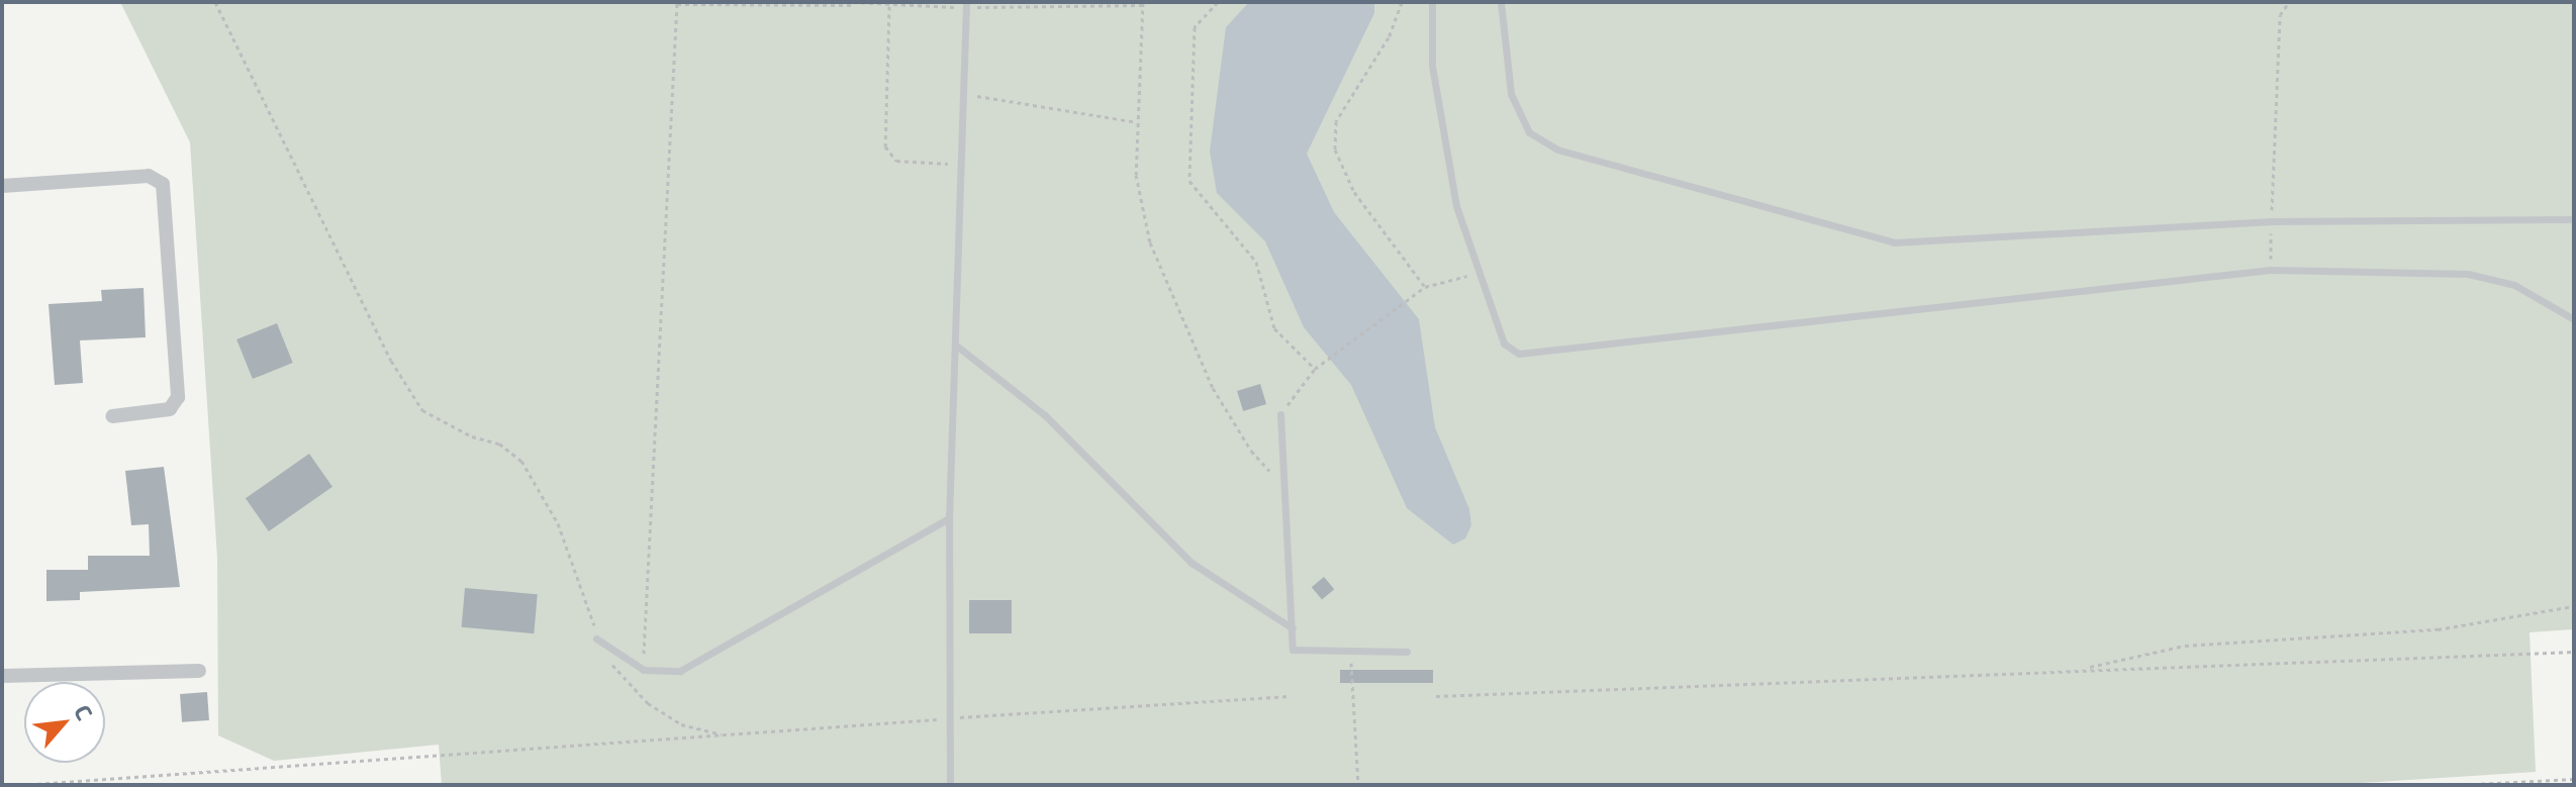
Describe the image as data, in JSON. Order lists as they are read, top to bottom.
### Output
{
  "north": "top right"
}
